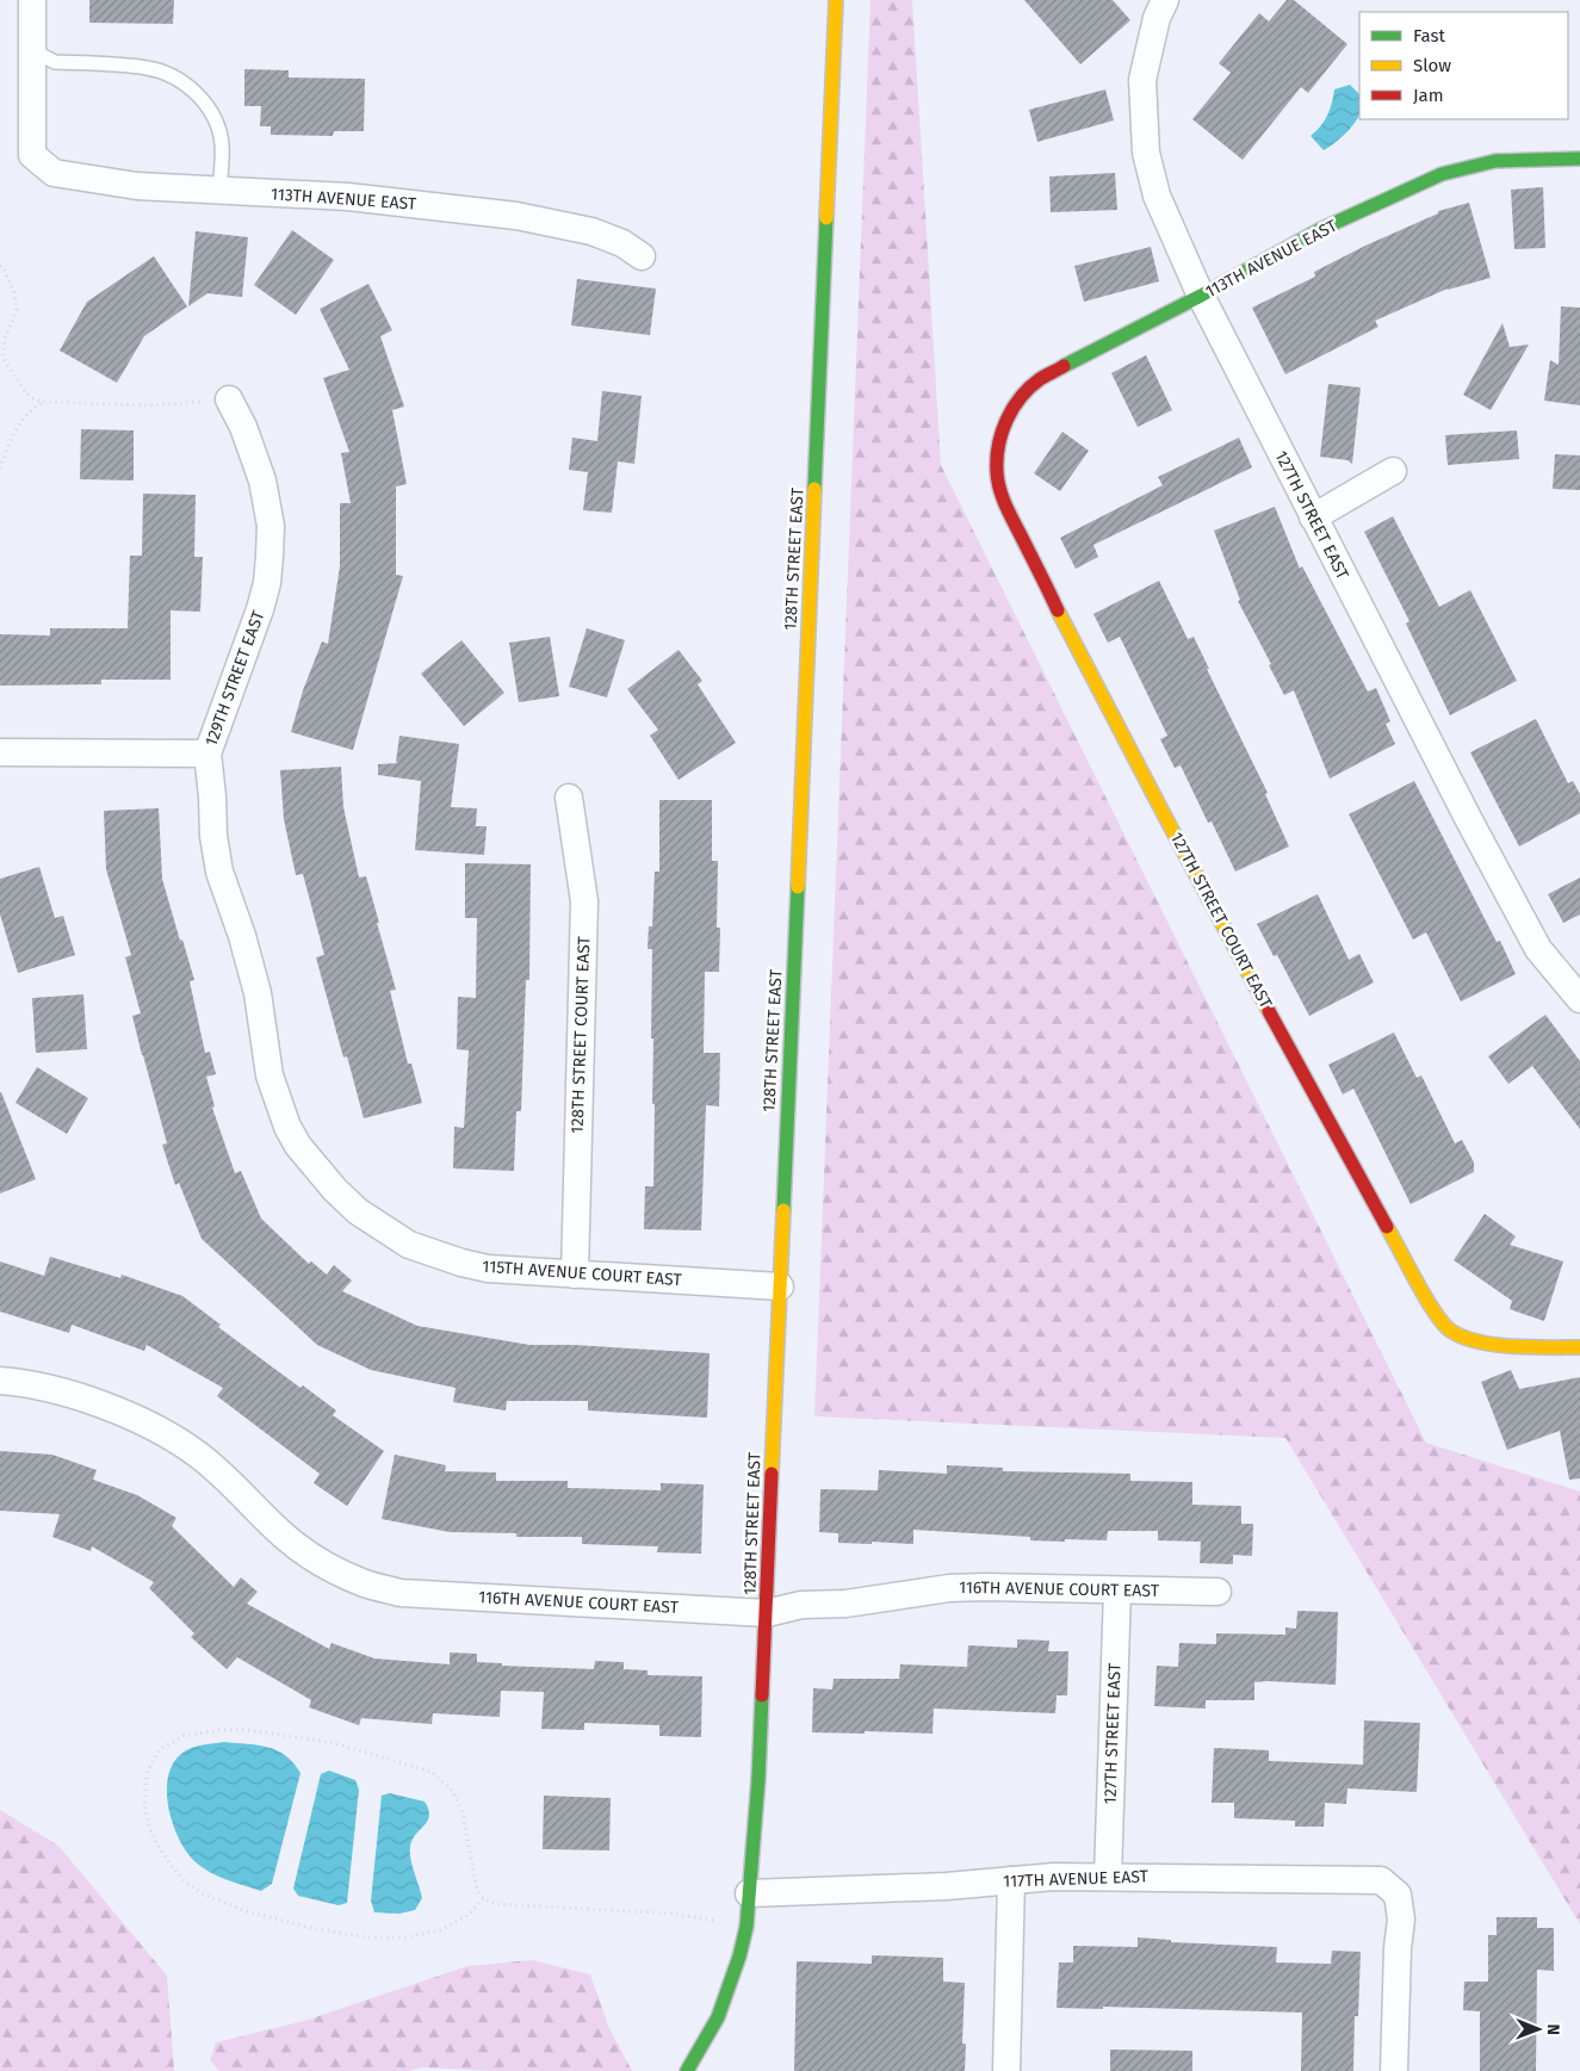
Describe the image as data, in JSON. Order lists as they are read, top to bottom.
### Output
{
  "streets": {
    "street": [
      "113TH AVENUE EAST",
      "127TH STREET EAST",
      "128TH STREET EAST",
      "129TH STREET EAST",
      "127TH STREET COURT EAST",
      "128TH STREET COURT EAST",
      "115TH AVENUE COURT EAST",
      "116TH AVENUE COURT EAST",
      "117TH AVENUE EAST"
    ]
  },
  "crossings": [
    ["113TH AVENUE EAST", "127TH STREET EAST"],
    ["113TH AVENUE EAST", "127TH STREET COURT EAST"],
    ["127TH STREET EAST", "116TH AVENUE COURT EAST"],
    ["127TH STREET EAST", "117TH AVENUE EAST"],
    ["128TH STREET EAST", "115TH AVENUE COURT EAST"],
    ["128TH STREET EAST", "116TH AVENUE COURT EAST"],
    ["128TH STREET EAST", "117TH AVENUE EAST"],
    ["129TH STREET EAST", "115TH AVENUE COURT EAST"],
    ["128TH STREET COURT EAST", "115TH AVENUE COURT EAST"]
  ],
  "legend": ["Fast", "Slow", "Jam"],
  "north": "right"
}
